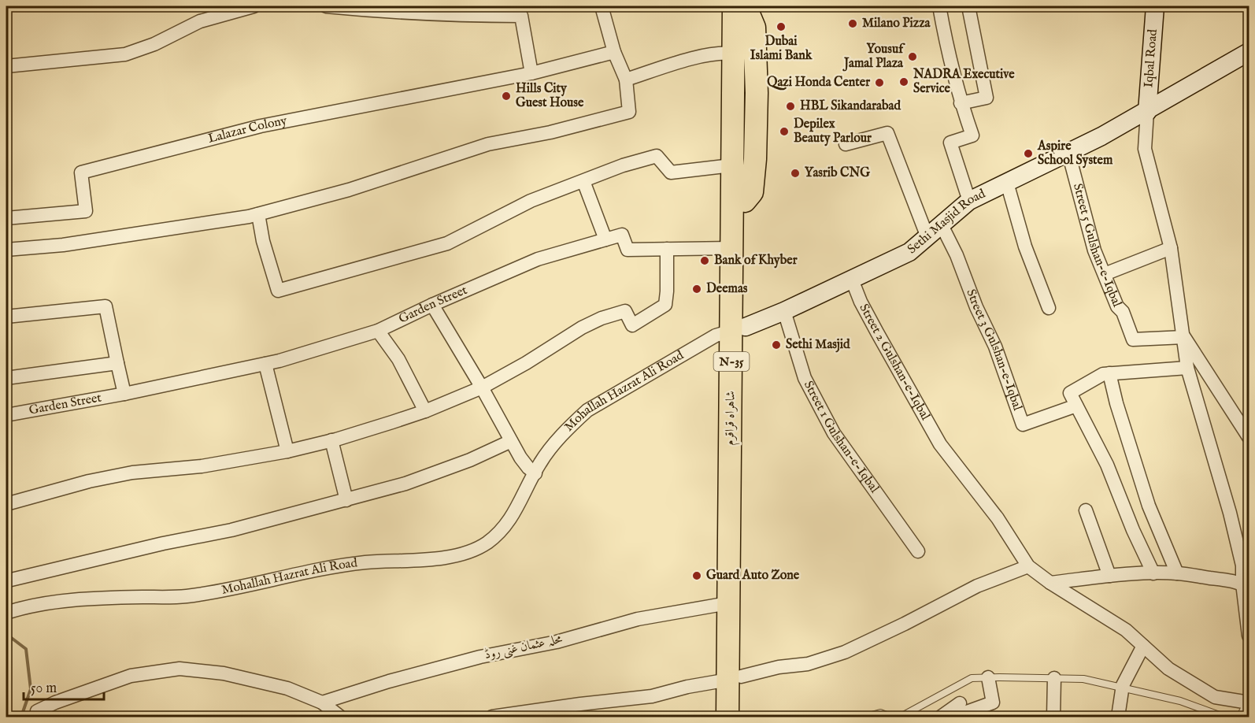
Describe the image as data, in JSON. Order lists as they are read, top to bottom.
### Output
{
  "streets": {
    "highway": ["N-35", "شاہراہ قراقرم"],
    "street": [
      "Iqbal Road",
      "Lalazar Colony",
      "Sethi Masjid Road",
      "Street 5 Gulshan-e-Iqbal",
      "Garden Street",
      "Street 3 Gulshan-e-Iqbal",
      "Street 2 Gulshan-e-Iqbal",
      "Mohallah Hazrat Ali Road",
      "Street 1 Gulshan-e-Iqbal",
      "محلہ عثمان غنی روڈ"
    ]
  },
  "crossings": [
    ["Iqbal Road", "Sethi Masjid Road"],
    ["Sethi Masjid Road", "Street 5 Gulshan-e-Iqbal"],
    ["Sethi Masjid Road", "Street 3 Gulshan-e-Iqbal"],
    ["Sethi Masjid Road", "Street 2 Gulshan-e-Iqbal"],
    ["Sethi Masjid Road", "Mohallah Hazrat Ali Road"],
    ["Sethi Masjid Road", "شاہراہ قراقرم"],
    ["Sethi Masjid Road", "Street 1 Gulshan-e-Iqbal"],
    ["Garden Street", "شاہراہ قراقرم"],
    ["Mohallah Hazrat Ali Road", "شاہراہ قراقرم"],
    ["شاہراہ قراقرم", "محلہ عثمان غنی روڈ"]
  ],
  "places": [
    "Milano Pizza",
    "Dubai Islami Bank",
    "Yousuf Jamal Plaza",
    "NADRA Executive Service",
    "Qazi Honda Center",
    "Hills City Guest House",
    "HBL Sikandarabad",
    "Depilex Beauty Parlour",
    "Aspire School System",
    "Yasrib CNG",
    "Bank of Khyber",
    "Deemas",
    "Sethi Masjid",
    "Guard Auto Zone"
  ],
  "scale_bar": "50 m"
}
